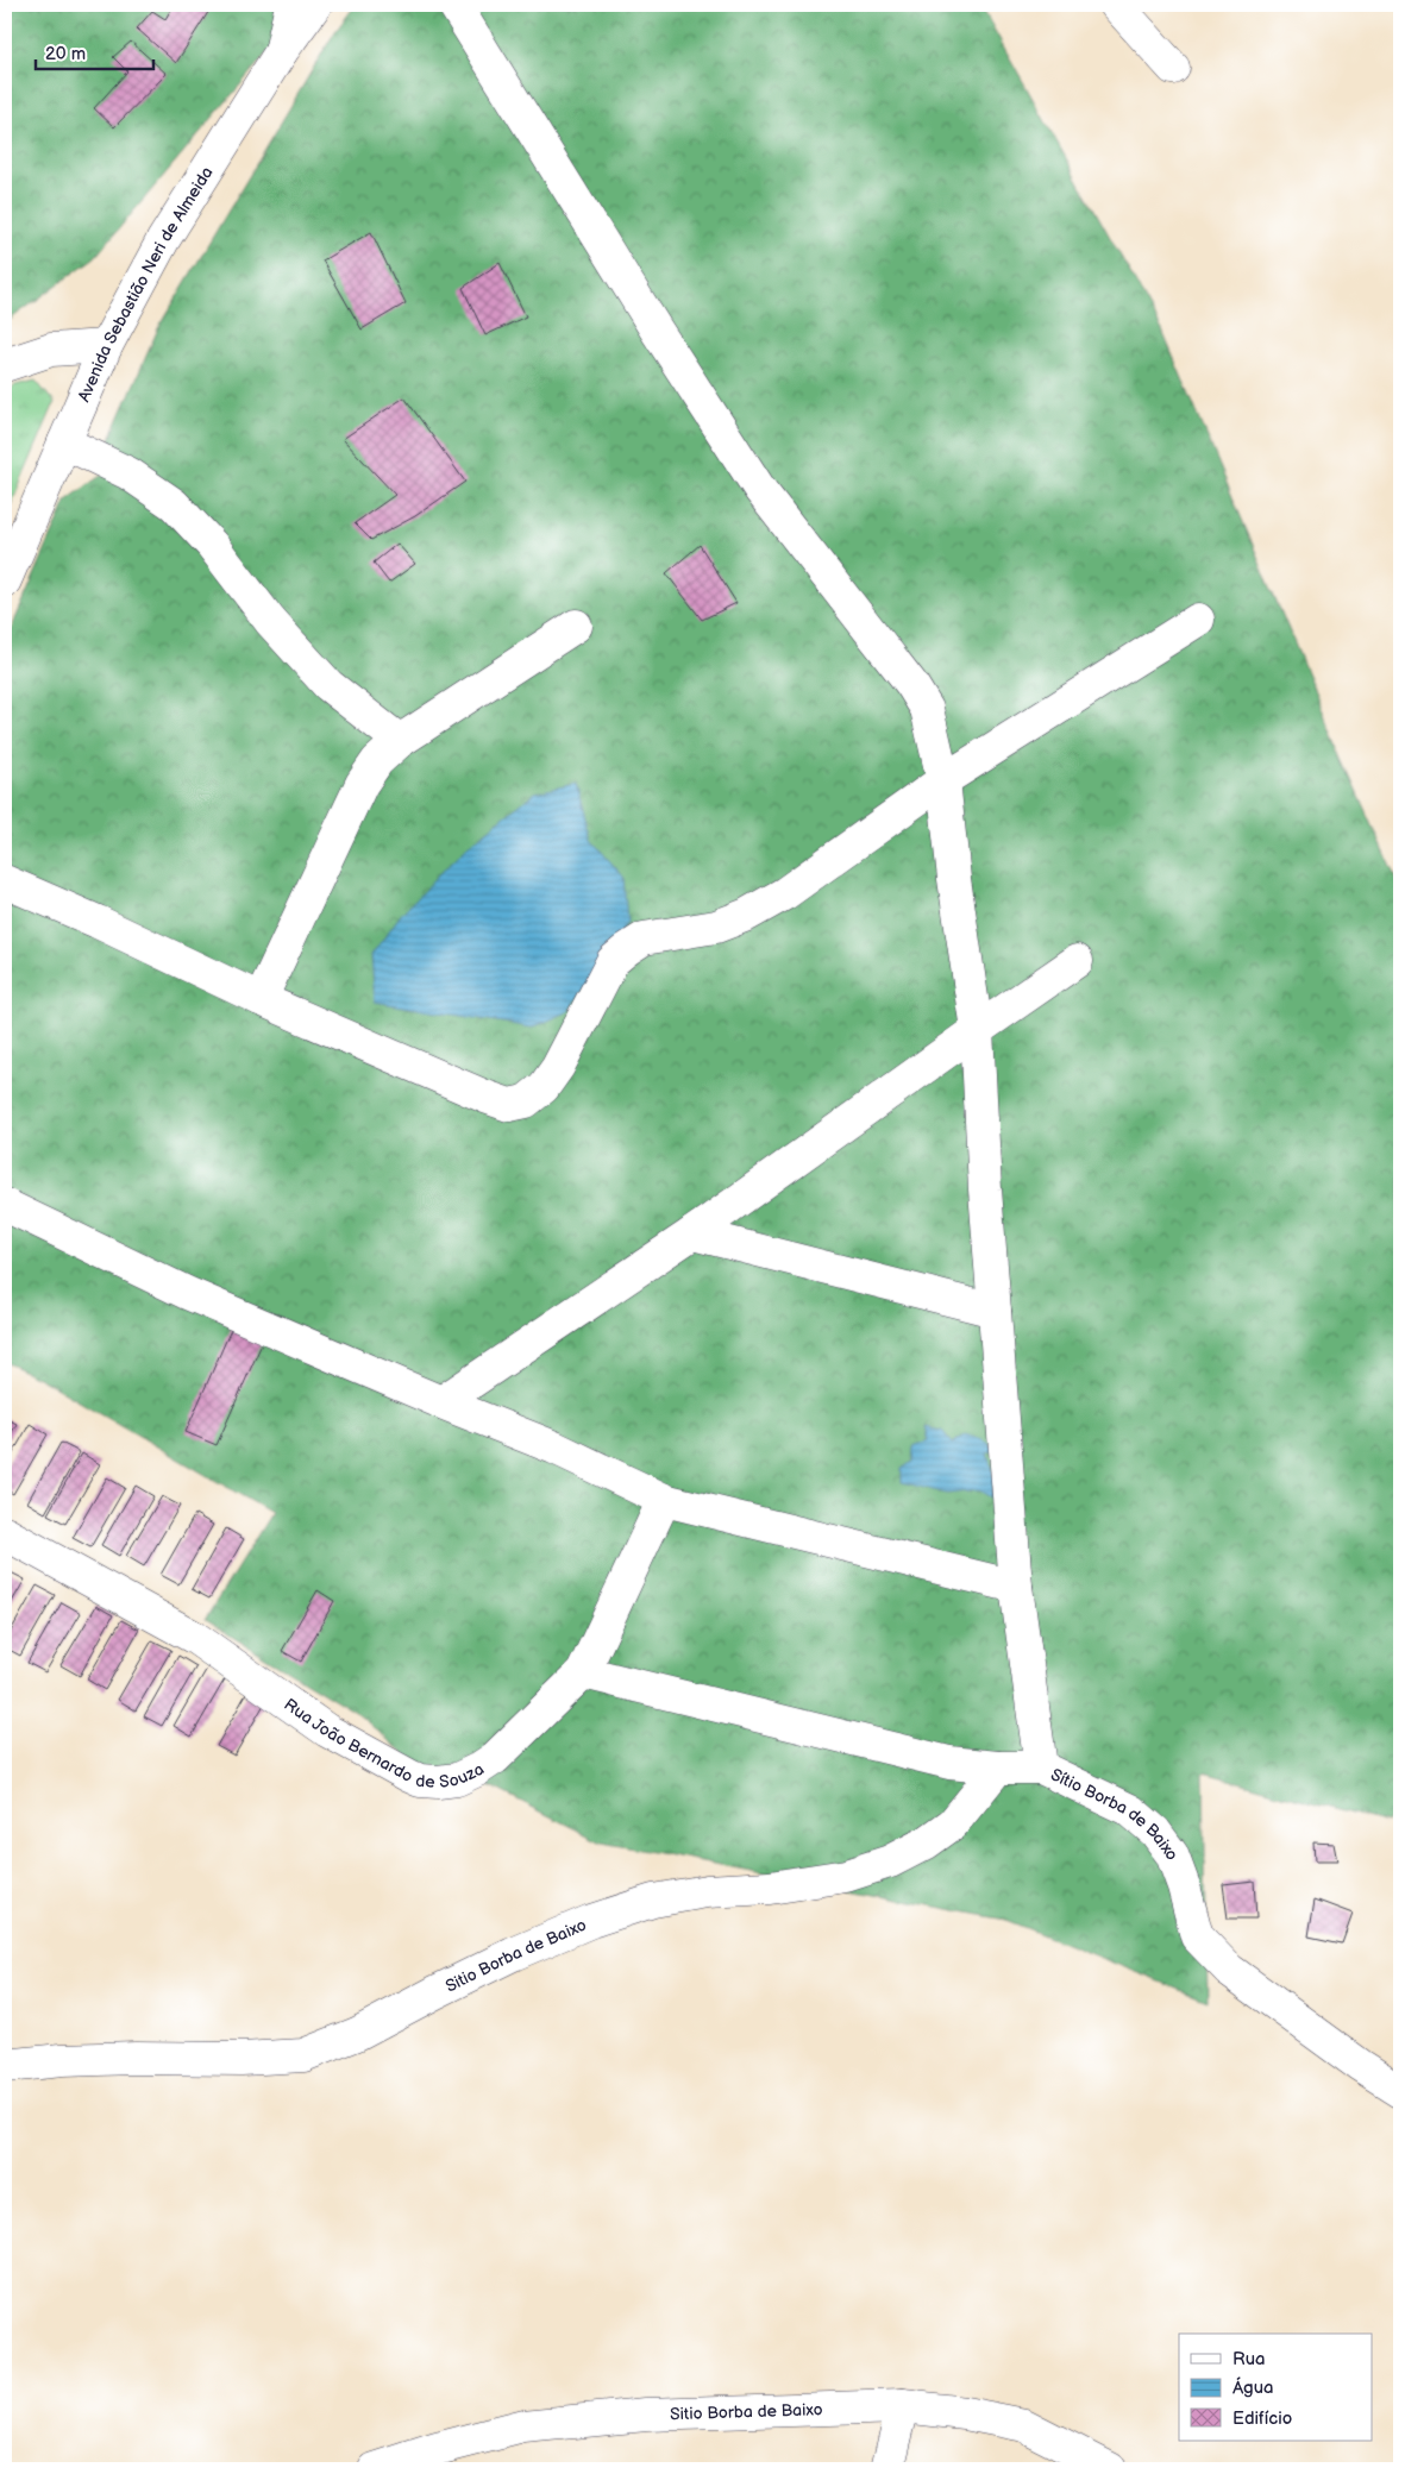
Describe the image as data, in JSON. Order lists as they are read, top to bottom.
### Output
{
  "streets": {
    "street": [
      "Avenida Sebastião Neri de Almeida",
      "Rua João Bernardo de Souza",
      "Sítio Borba de Baixo",
      "Sitio Borba de Baixo"
    ]
  },
  "crossings": [
    ["Rua João Bernardo de Souza", "Sítio Borba de Baixo"],
    ["Sítio Borba de Baixo", "Sitio Borba de Baixo"]
  ],
  "legend": ["Rua", "Água", "Edifício"],
  "scale_bar": "20 m"
}
